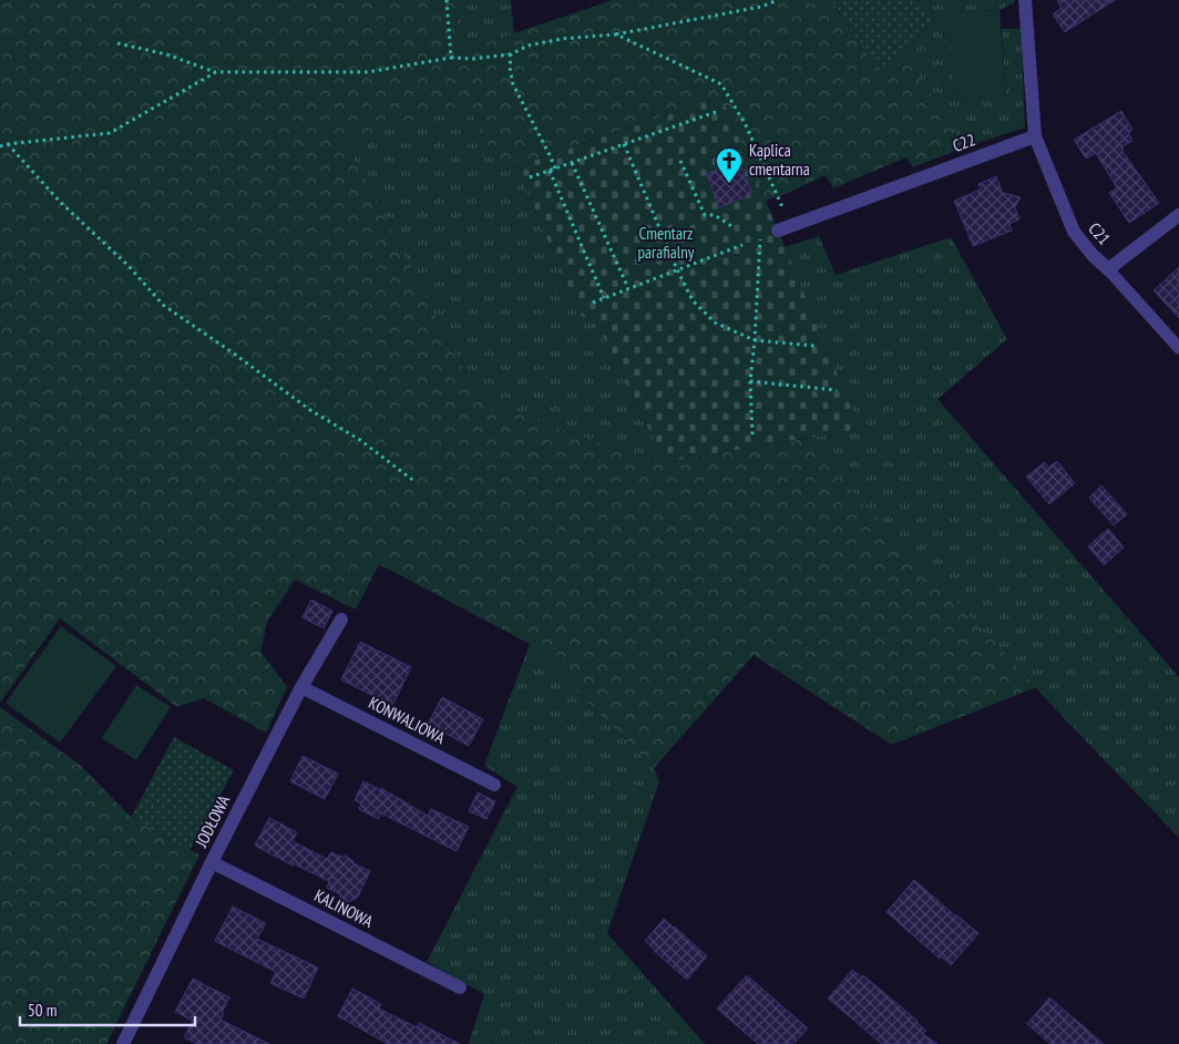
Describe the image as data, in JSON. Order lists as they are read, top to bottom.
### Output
{
  "streets": {
    "street": [
      "C22",
      "C21",
      "KONWALIOWA",
      "JODŁOWA",
      "KALINOWA"
    ]
  },
  "crossings": [
    ["C22", "C21"],
    ["KONWALIOWA", "JODŁOWA"],
    ["JODŁOWA", "KALINOWA"]
  ],
  "parks": ["Cmentarz parafialny"],
  "places": {
    "church": ["Kaplica cmentarna"]
  },
  "scale_bar": "50 m"
}
